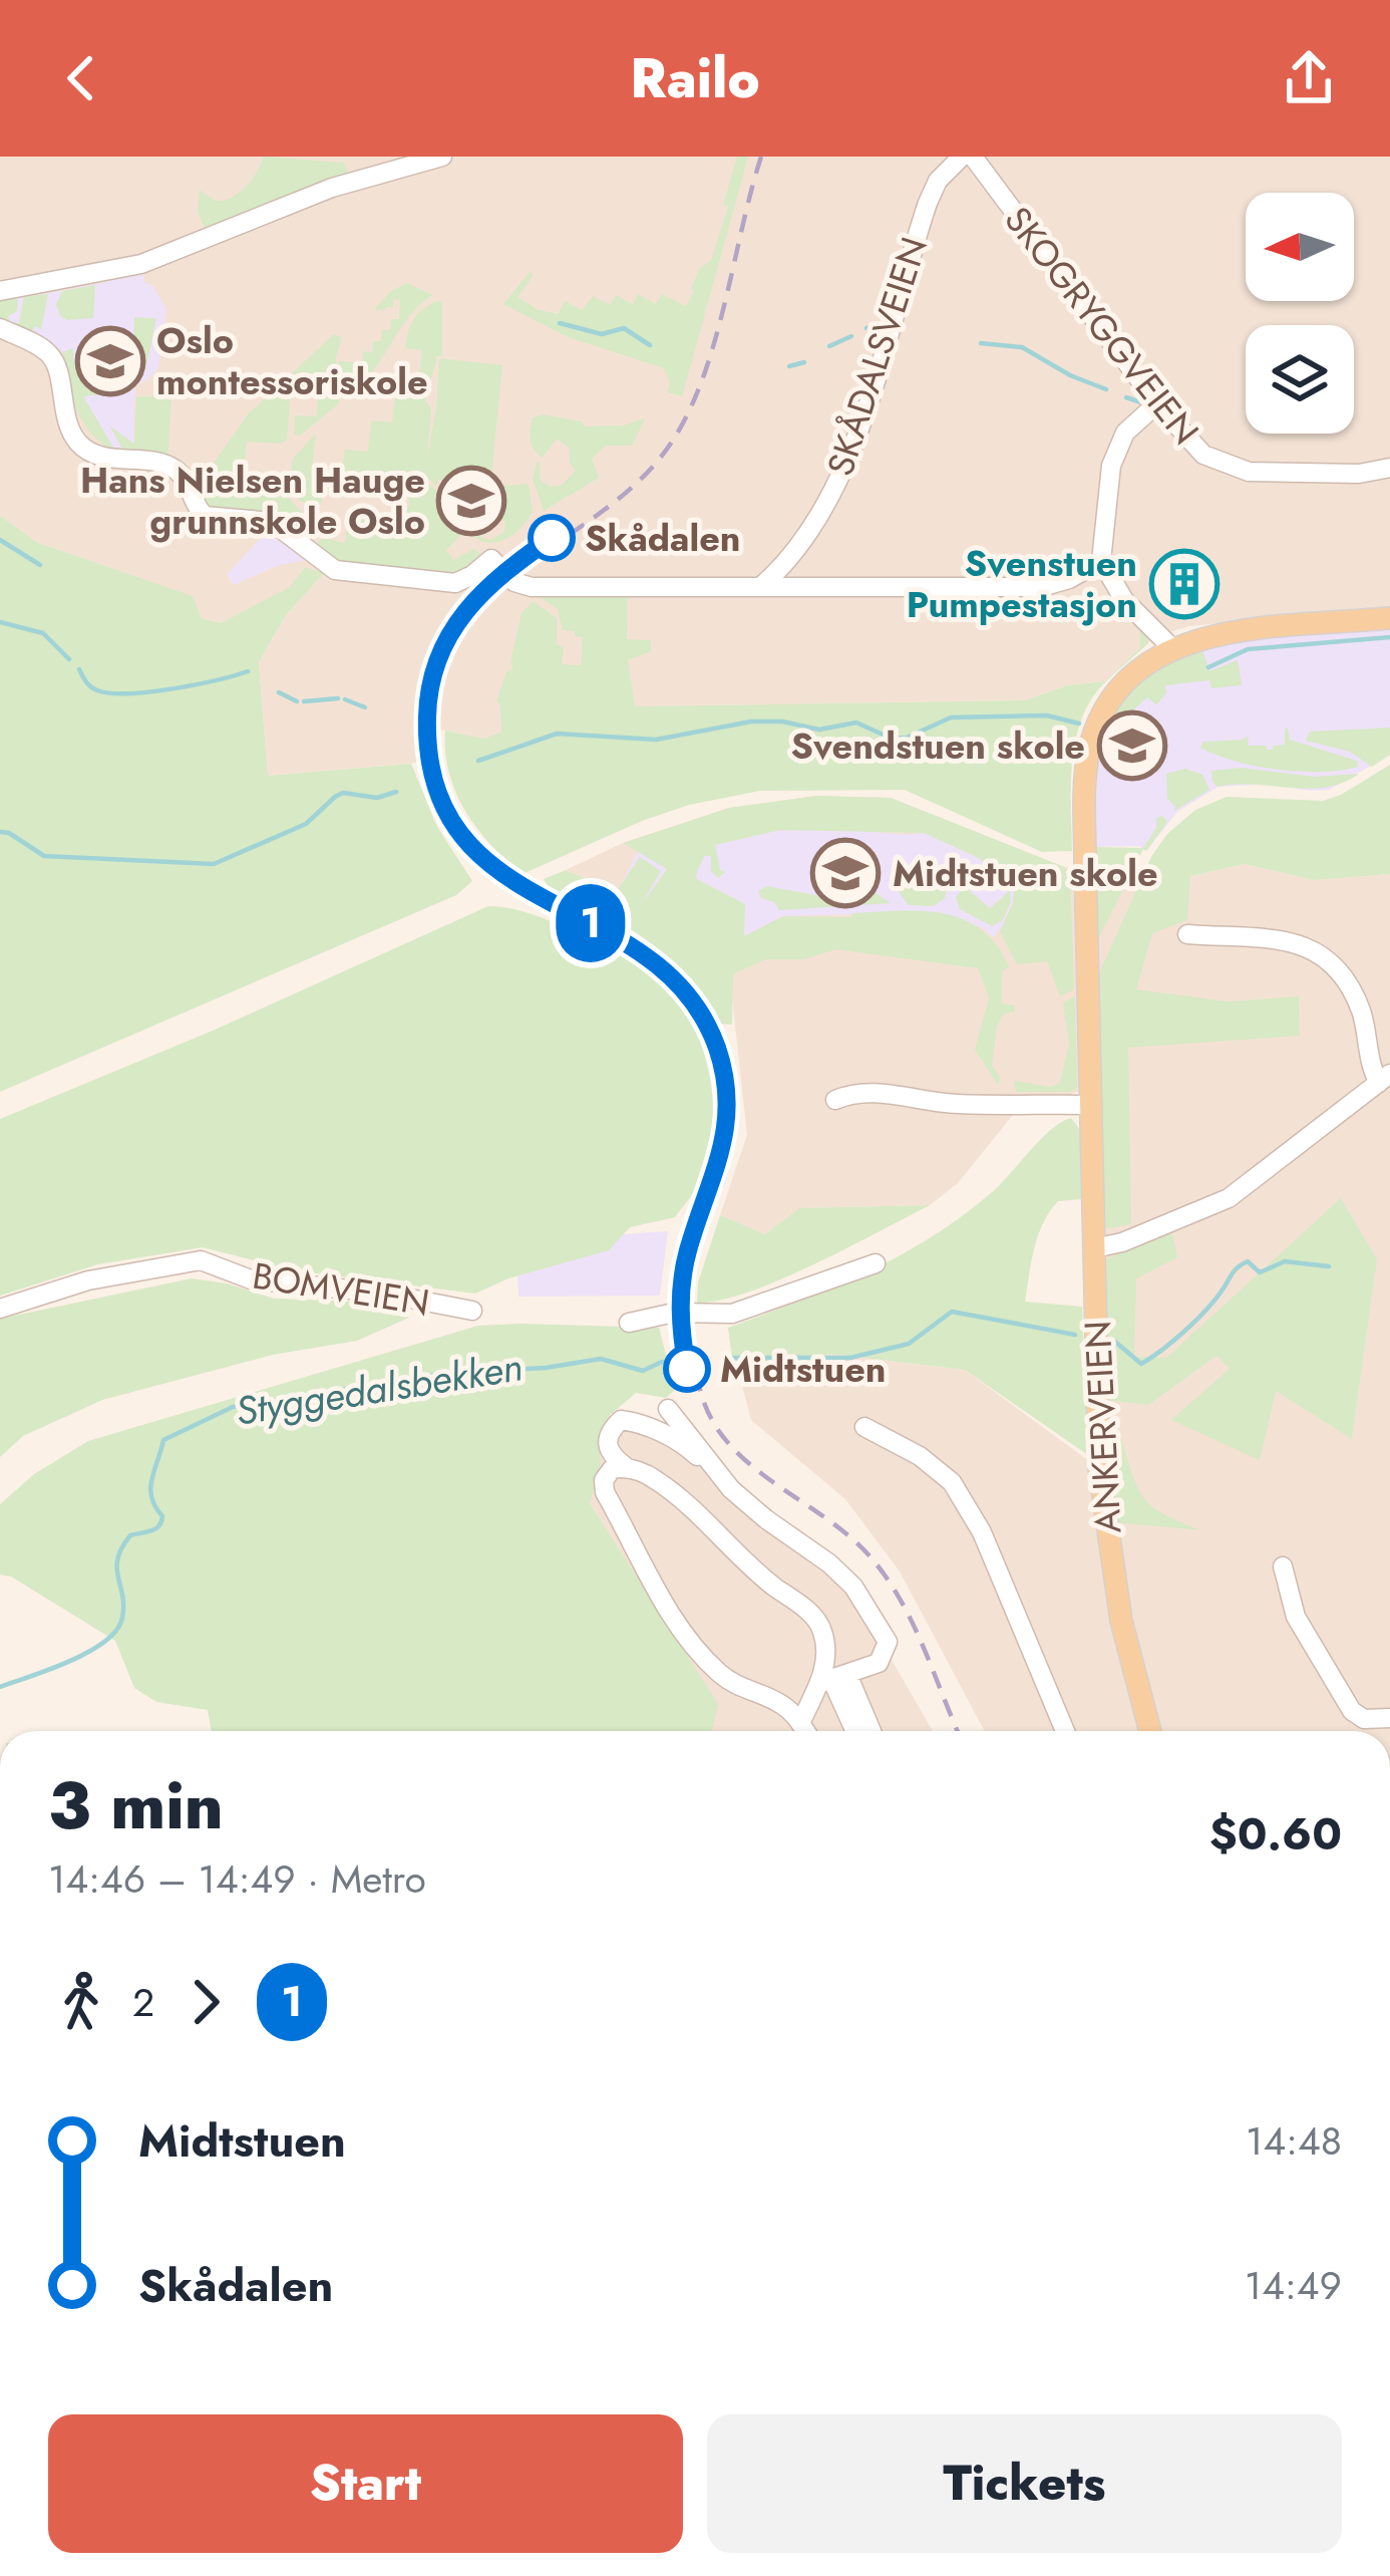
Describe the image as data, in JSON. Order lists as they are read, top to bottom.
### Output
{
  "streets": {
    "main road": ["ANKERVEIEN"],
    "street": ["SKOGRYGGVEIEN", "SKÅDALSVEIEN", "BOMVEIEN"]
  },
  "water": ["Styggedalsbekken"],
  "places": {
    "school or university": [
      "Oslo montessoriskole",
      "Hans Nielsen Hauge grunnskole Oslo",
      "Svendstuen skole",
      "Midtstuen skole"
    ],
    "other": ["Skådalen", "Midtstuen"],
    "building": ["Svenstuen Pumpestasjon"]
  },
  "lines": ["metro line 1"],
  "north": "left",
  "page": {
    "header": "Railo",
    "on_map": "1",
    "heading": ["3 min", "14:46 – 14:49 · Metro", "$0.60"],
    "legs": ["2", "1"],
    "list": [
      {
        "name": "Midtstuen",
        "value": "14:48"
      },
      {
        "name": "Skådalen",
        "value": "14:49"
      }
    ],
    "buttons": ["Start", "Tickets"]
  }
}
